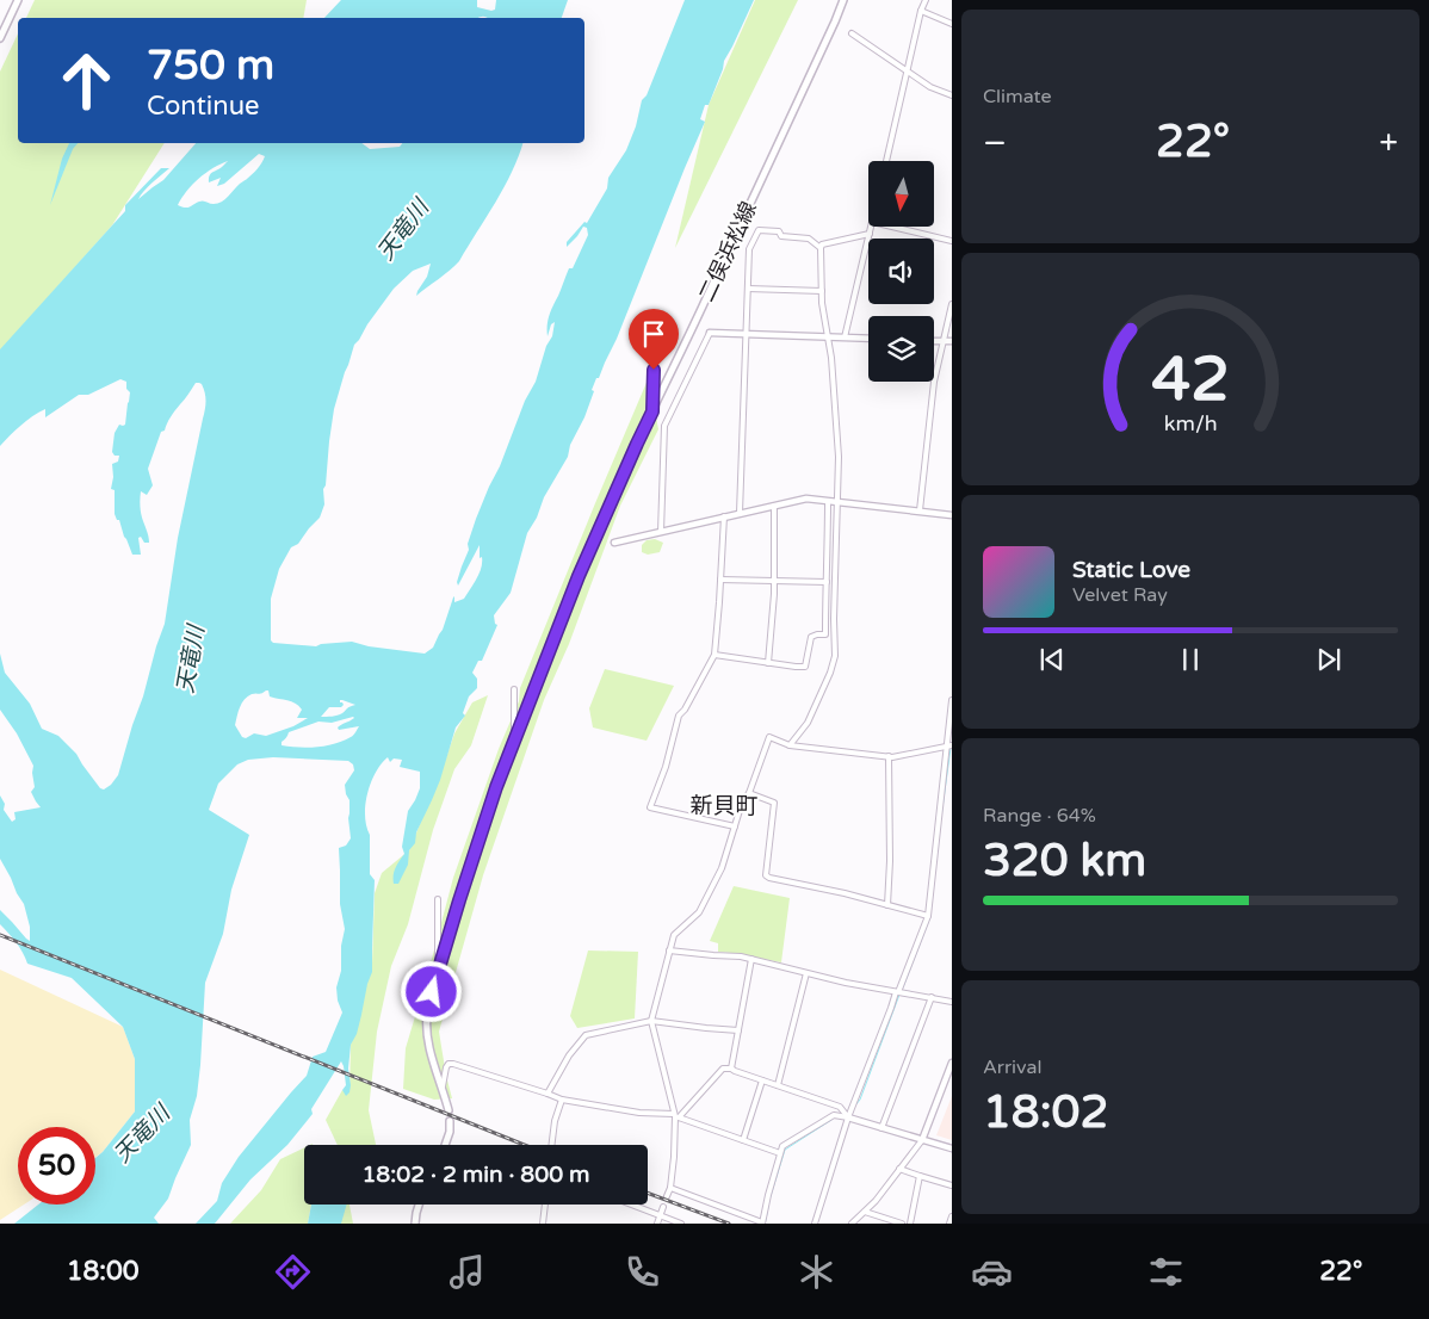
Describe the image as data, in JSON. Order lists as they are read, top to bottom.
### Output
{
  "streets": {
    "main road": ["二俣浜松線"]
  },
  "districts": ["新貝町"],
  "water": ["天竜川"],
  "north": "bottom",
  "page": {
    "tile": [
      "Climate",
      ["Range · 64%", "320 km"],
      ["Arrival", "18:02"]
    ],
    "turn": ["750 m", "Continue"],
    "heat": ["−", "22°", "+"],
    "song": ["Static Love", "Velvet Ray"],
    "limit": "50",
    "trip": "18:02 · 2 min · 800 m",
    "tabs": ["18:00", "22°"],
    "gauge": ["42", "km/h"]
  }
}
